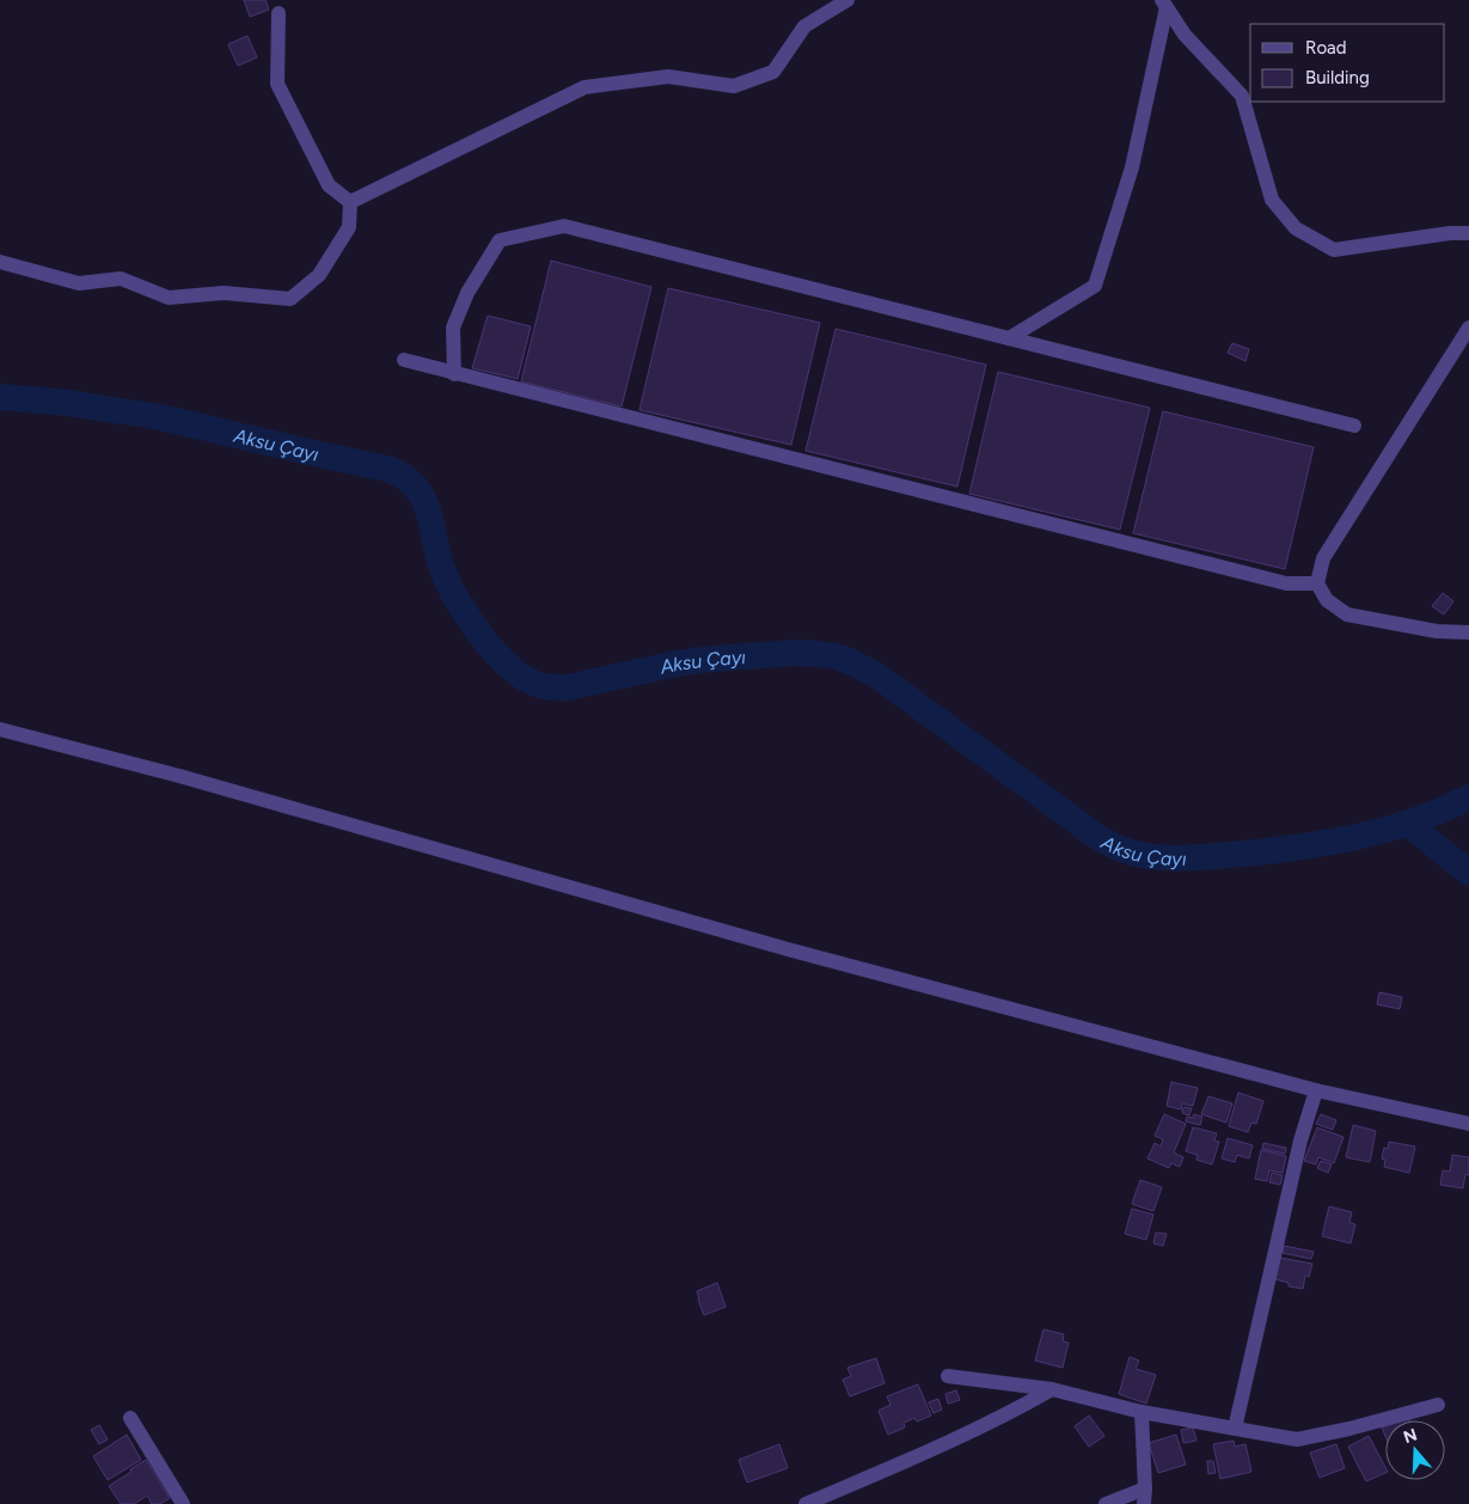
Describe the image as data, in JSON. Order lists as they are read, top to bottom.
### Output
{
  "water": ["Aksu Çayı"],
  "legend": ["Road", "Building"],
  "north": "top"
}
